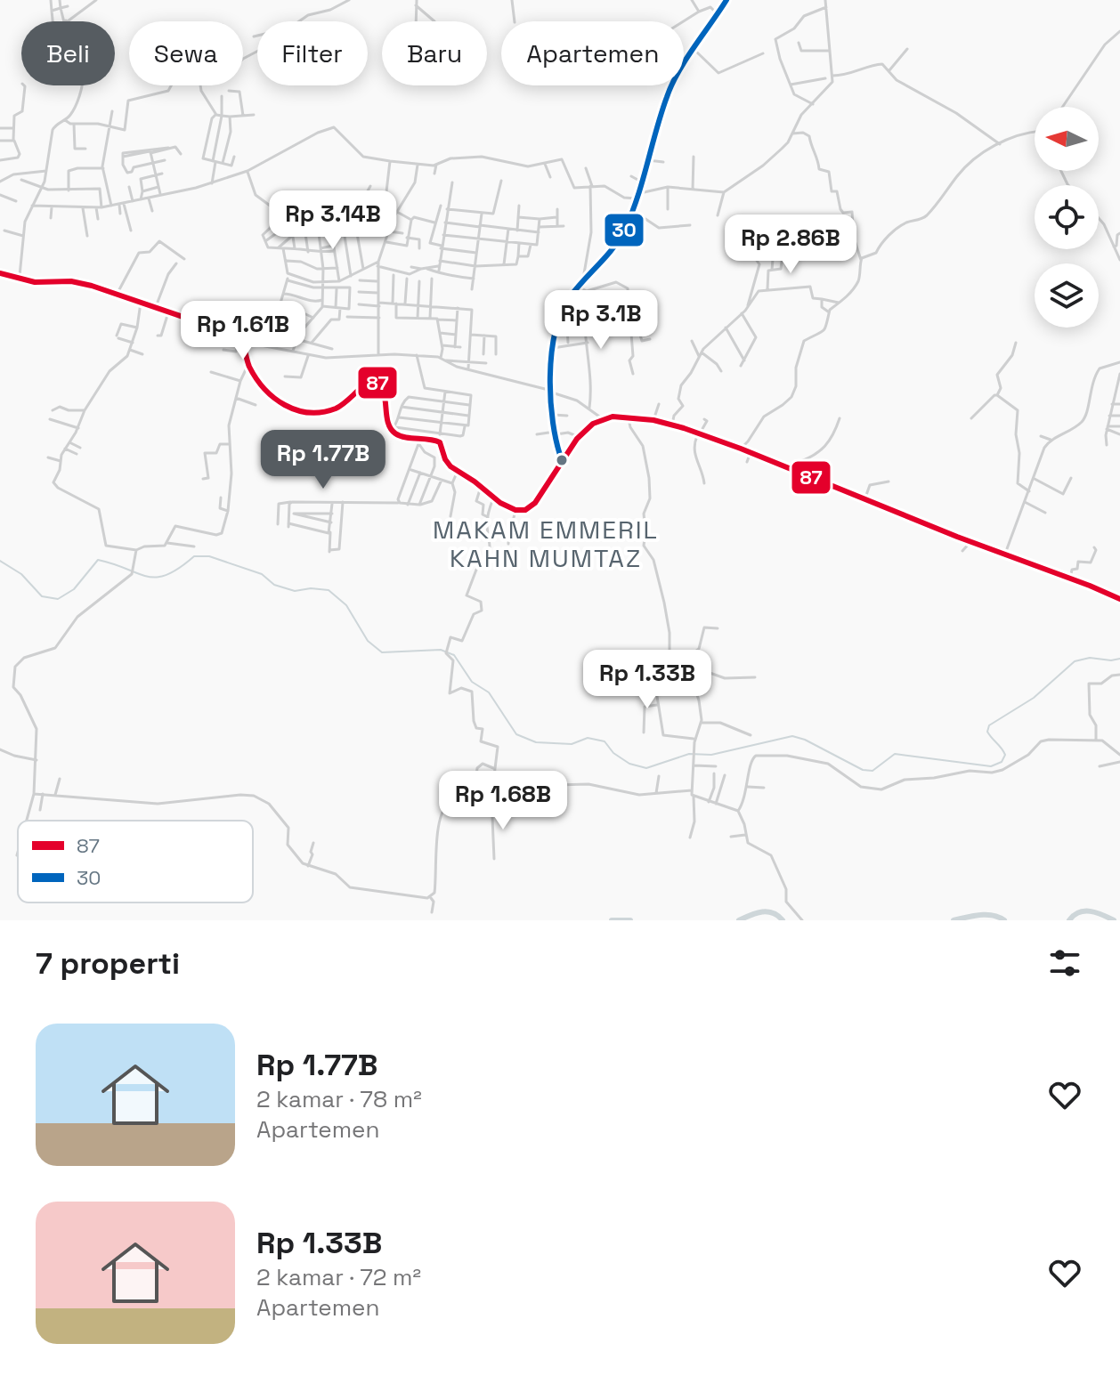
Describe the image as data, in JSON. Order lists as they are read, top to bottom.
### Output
{
  "districts": ["MAKAM EMMERIL KAHN MUMTAZ"],
  "lines": ["transit line 30", "transit line 87"],
  "legend": ["87", "30"],
  "north": "left",
  "page": {
    "chip": [
      "Beli",
      "Sewa",
      "Filter",
      "Baru",
      "Apartemen"
    ],
    "price": [
      "Rp 3.14B",
      "Rp 2.86B",
      "Rp 3.1B",
      "Rp 1.61B",
      "Rp 1.77B",
      "Rp 1.33B",
      "Rp 1.68B"
    ],
    "heading": "7 properti",
    "list": [
      {
        "name": "Rp 1.77B",
        "note": "2 kamar · 78 m² · Apartemen"
      },
      {
        "name": "Rp 1.33B",
        "note": "2 kamar · 72 m² · Apartemen"
      }
    ]
  }
}
